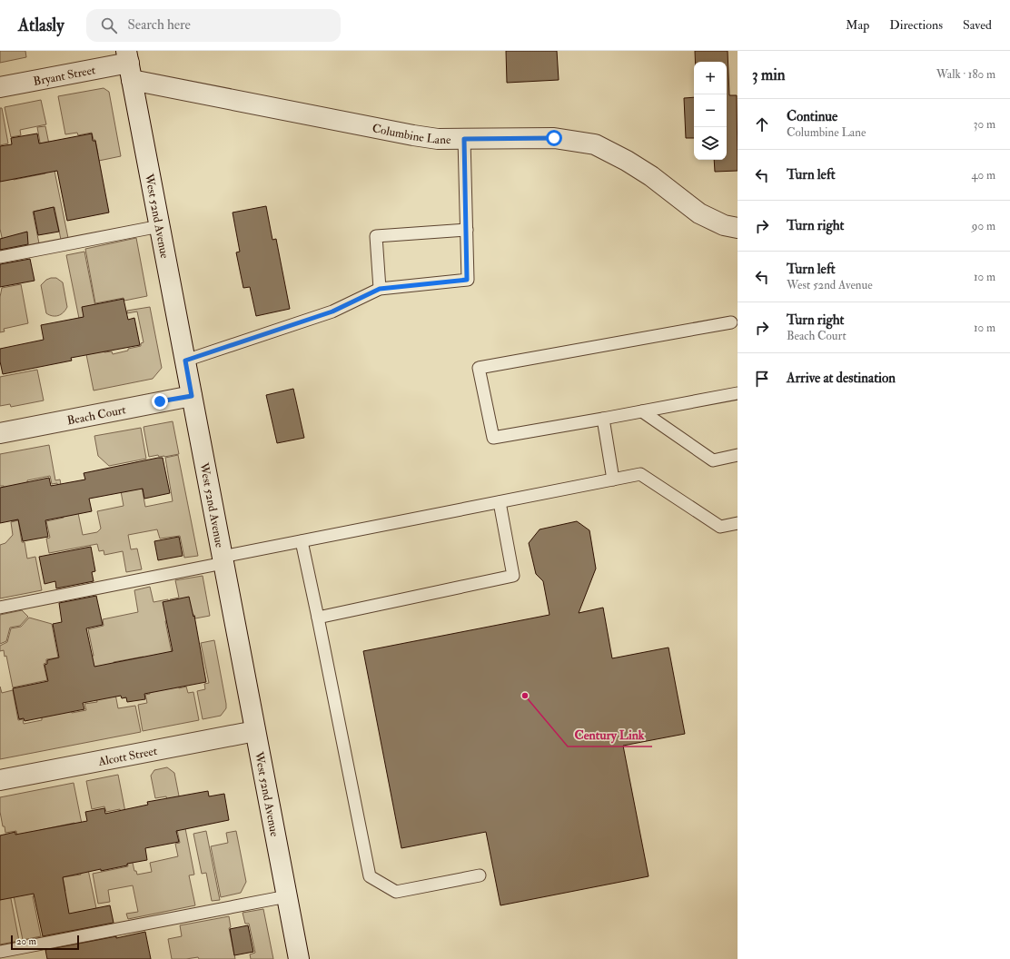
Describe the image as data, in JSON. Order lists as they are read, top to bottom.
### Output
{
  "streets": {
    "street": [
      "Bryant Street",
      "Columbine Lane",
      "West 52nd Avenue",
      "Beach Court",
      "Alcott Street"
    ]
  },
  "crossings": [
    ["Bryant Street", "Columbine Lane"],
    ["Bryant Street", "West 52nd Avenue"],
    ["Columbine Lane", "West 52nd Avenue"],
    ["West 52nd Avenue", "Beach Court"],
    ["West 52nd Avenue", "Alcott Street"]
  ],
  "places": ["Century Link"],
  "scale_bar": "20 m",
  "page": {
    "header": "Atlasly",
    "search": "Search here",
    "nav": ["Map", "Directions", "Saved"],
    "heading": ["3 min", "Walk · 180 m"],
    "map_buttons": ["+", "−"],
    "list": [
      ["Continue", "Columbine Lane", "30 m"],
      ["Turn left", "40 m"],
      ["Turn right", "90 m"],
      ["Turn left", "West 52nd Avenue", "10 m"],
      ["Turn right", "Beach Court", "10 m"],
      "Arrive at destination"
    ],
    "scale": "20 m"
  }
}
